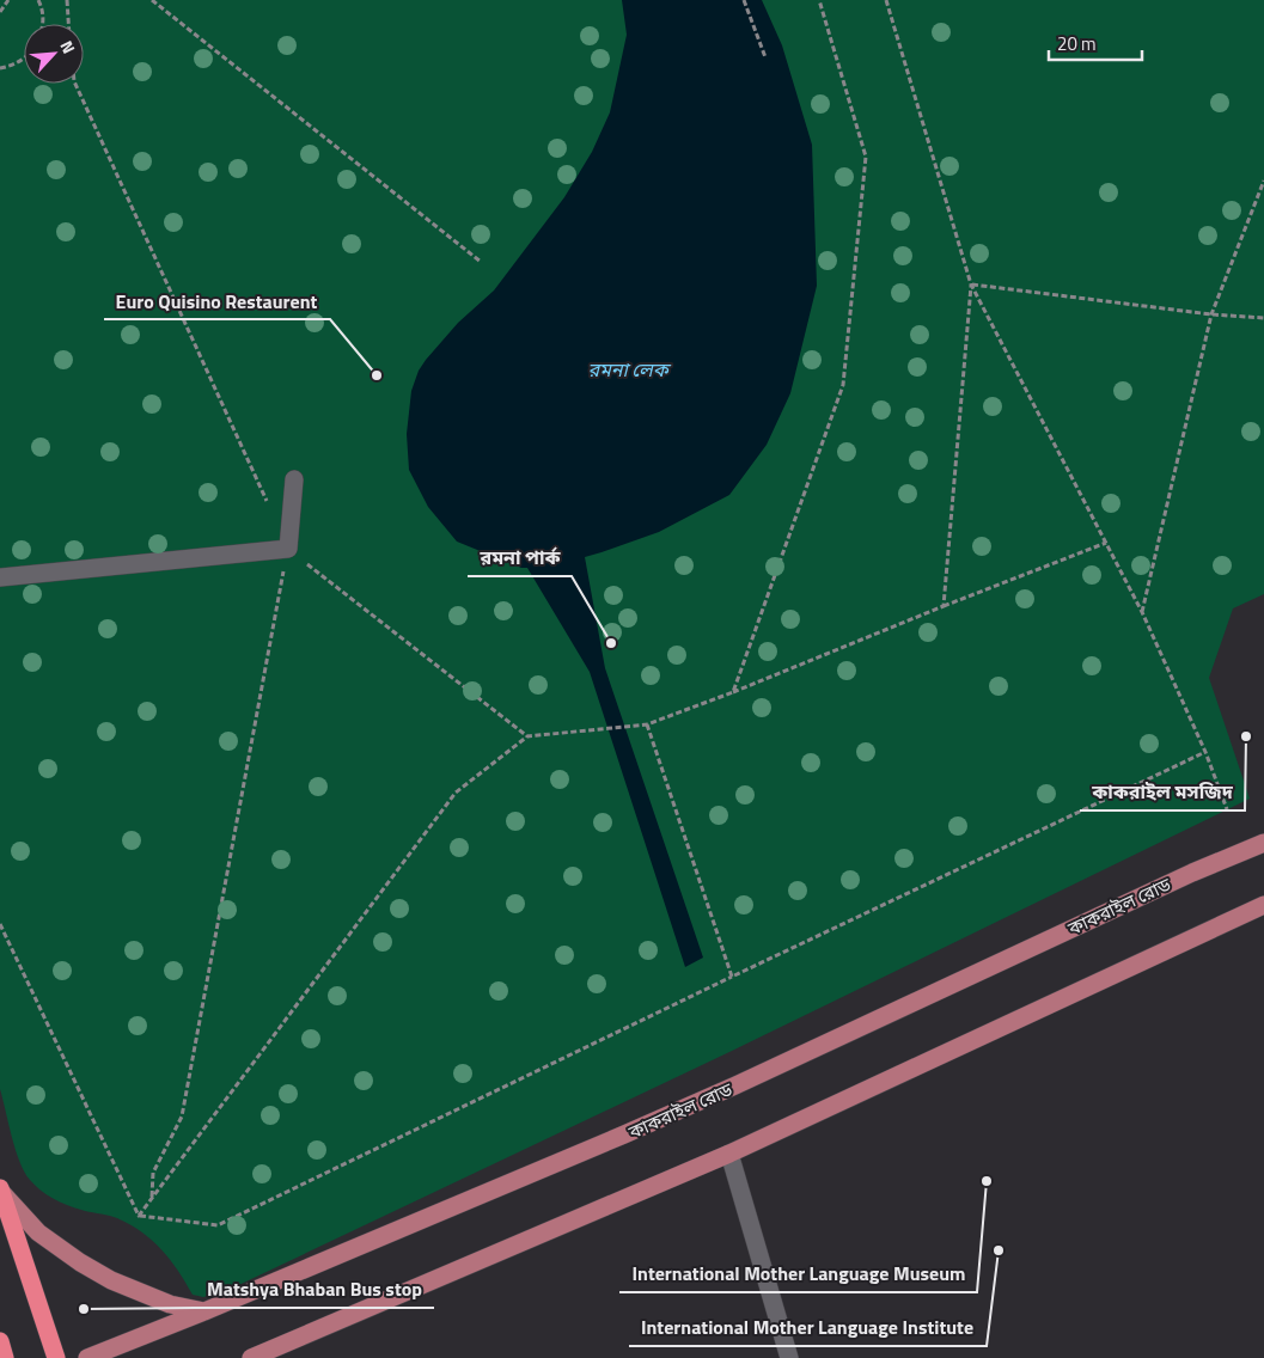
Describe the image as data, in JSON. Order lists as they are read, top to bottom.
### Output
{
  "streets": {
    "main road": ["কাকরাইল রোড"]
  },
  "water": ["রমনা লেক"],
  "places": [
    "Euro Quisino Restaurent",
    "রমনা পার্ক",
    "কাকরাইল মসজিদ",
    "International Mother Language Museum",
    "International Mother Language Institute",
    "Matshya Bhaban Bus stop"
  ],
  "scale_bar": "20 m",
  "north": "top right"
}
